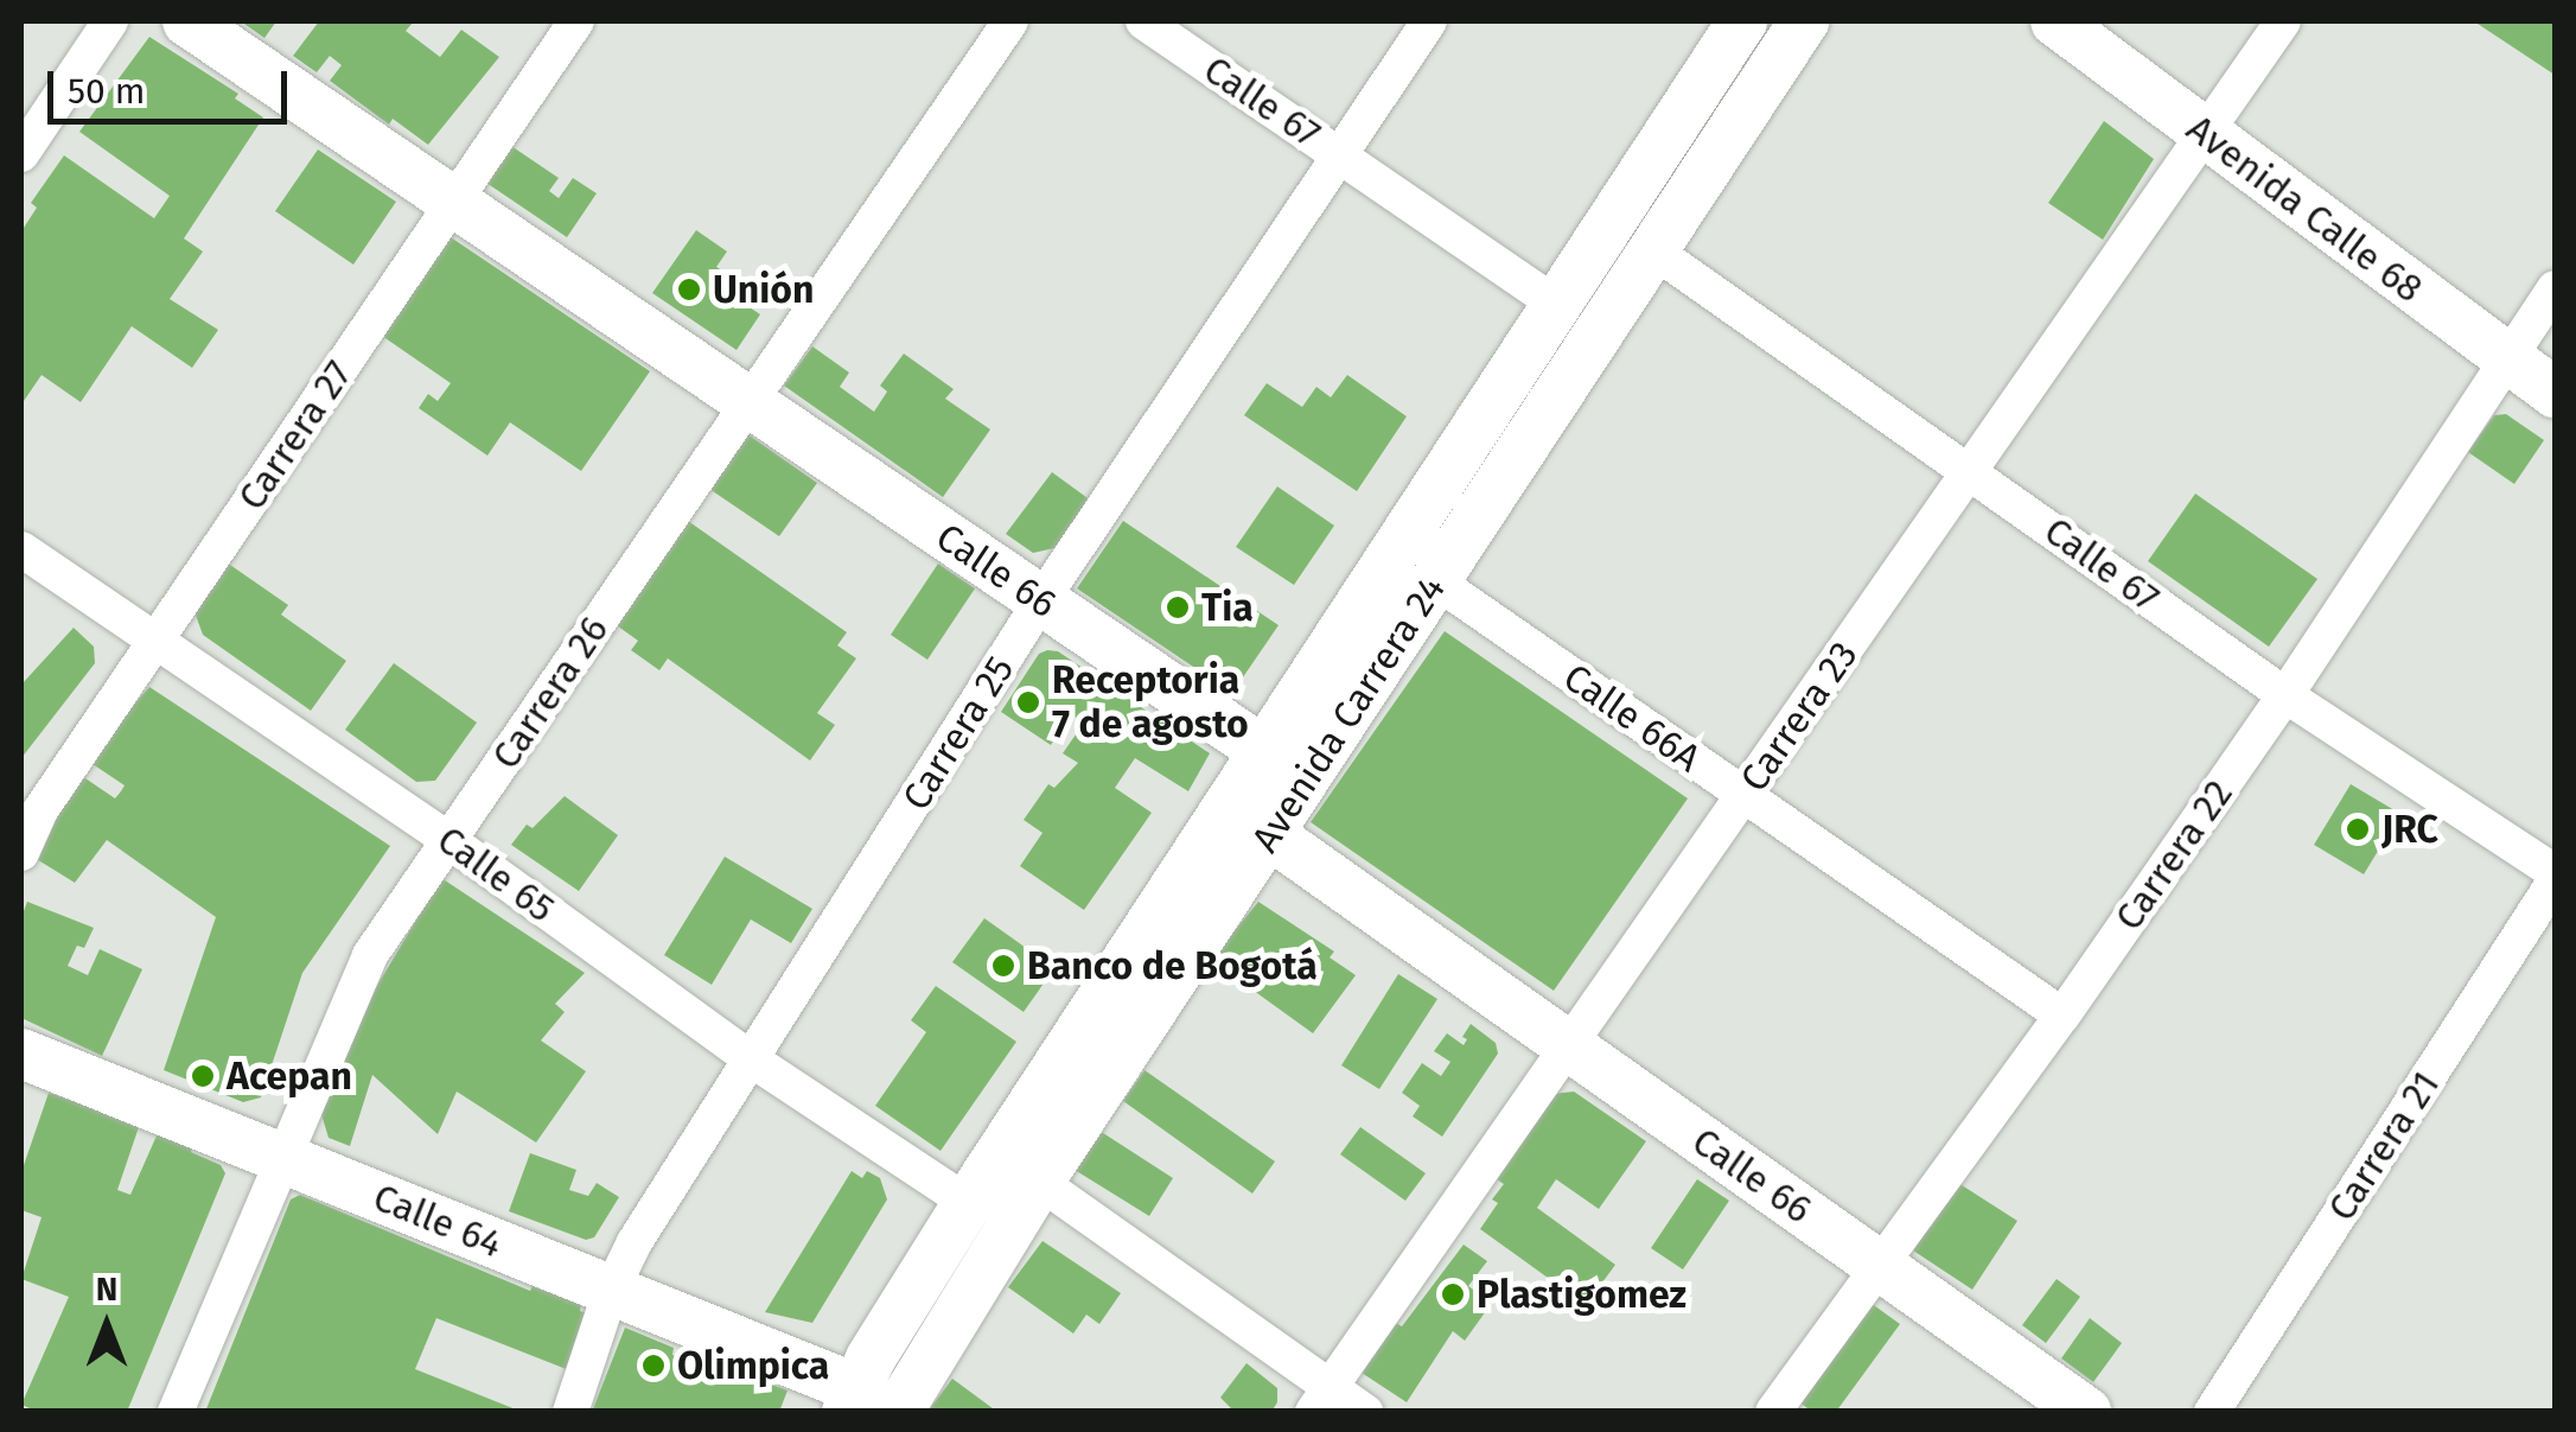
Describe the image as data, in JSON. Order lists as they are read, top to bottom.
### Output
{
  "streets": {
    "main road": [
      "Avenida Calle 68",
      "Calle 66",
      "Avenida Carrera 24",
      "Calle 64"
    ],
    "street": [
      "Calle 67",
      "Carrera 27",
      "Carrera 26",
      "Carrera 23",
      "Calle 66A",
      "Carrera 25",
      "Carrera 22",
      "Calle 65",
      "Carrera 21"
    ]
  },
  "crossings": [
    ["Calle 67", "Avenida Carrera 24"],
    ["Calle 67", "Carrera 23"],
    ["Calle 67", "Carrera 25"],
    ["Calle 67", "Carrera 22"],
    ["Avenida Calle 68", "Carrera 23"],
    ["Avenida Calle 68", "Carrera 22"],
    ["Carrera 27", "Calle 66"],
    ["Carrera 27", "Calle 65"],
    ["Calle 66", "Carrera 26"],
    ["Calle 66", "Avenida Carrera 24"],
    ["Calle 66", "Carrera 23"],
    ["Calle 66", "Carrera 25"],
    ["Calle 66", "Carrera 22"],
    ["Carrera 26", "Calle 65"],
    ["Carrera 26", "Calle 64"],
    ["Avenida Carrera 24", "Calle 66A"],
    ["Avenida Carrera 24", "Calle 65"],
    ["Avenida Carrera 24", "Calle 64"],
    ["Carrera 23", "Calle 66A"],
    ["Calle 66A", "Carrera 22"],
    ["Carrera 25", "Calle 65"],
    ["Carrera 25", "Calle 64"]
  ],
  "places": [
    "Unión",
    "Tia",
    "Receptoria 7 de agosto",
    "JRC",
    "Banco de Bogotá",
    "Acepan",
    "Plastigomez",
    "Olimpica"
  ],
  "scale_bar": "50 m",
  "north": "top"
}
